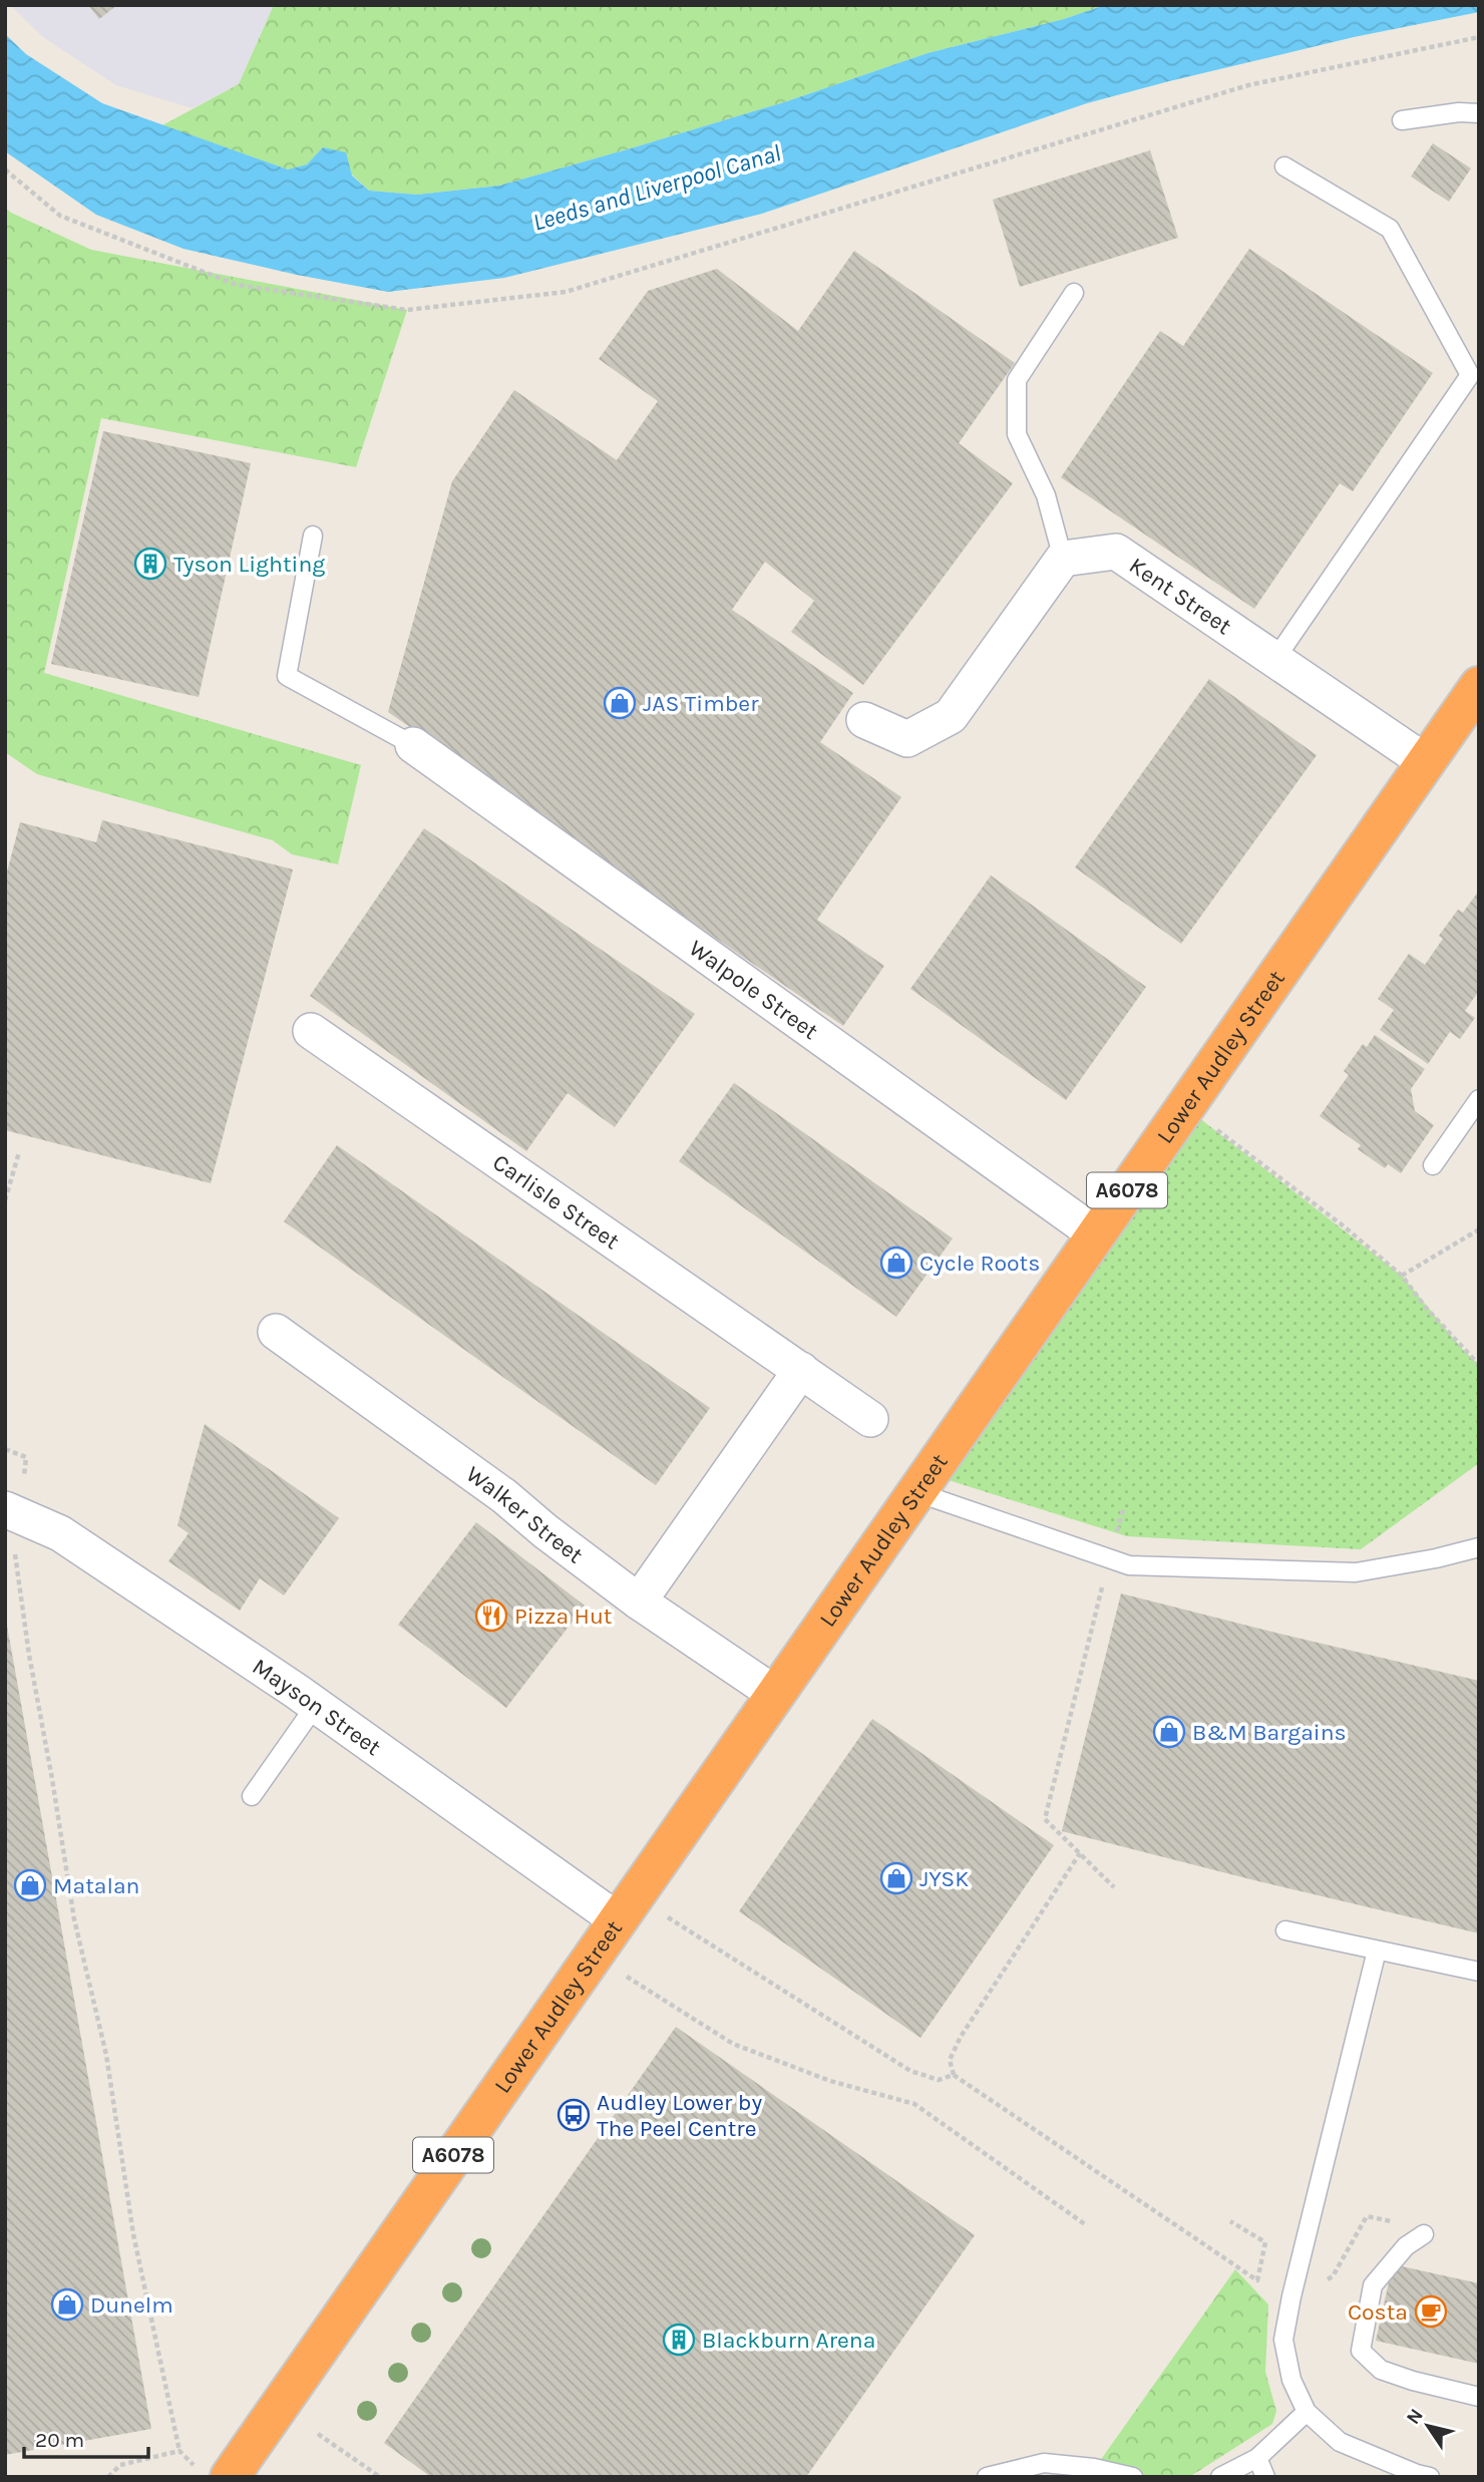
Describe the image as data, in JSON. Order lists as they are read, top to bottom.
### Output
{
  "streets": {
    "highway": ["Lower Audley Street", "A6078"],
    "street": [
      "Kent Street",
      "Walpole Street",
      "Carlisle Street",
      "Walker Street",
      "Mayson Street"
    ]
  },
  "crossings": [
    ["Kent Street", "Lower Audley Street"],
    ["Walpole Street", "Lower Audley Street"],
    ["Lower Audley Street", "Walker Street"],
    ["Lower Audley Street", "Mayson Street"]
  ],
  "water": ["Leeds and Liverpool Canal"],
  "places": {
    "building": ["Tyson Lighting", "Blackburn Arena"],
    "shop": [
      "JAS Timber",
      "Cycle Roots",
      "B&M Bargains",
      "JYSK",
      "Matalan",
      "Dunelm"
    ],
    "restaurant": ["Pizza Hut"],
    "bus stop": ["Audley Lower by The Peel Centre"],
    "cafe": ["Costa"]
  },
  "scale_bar": "20 m",
  "north": "top left"
}
